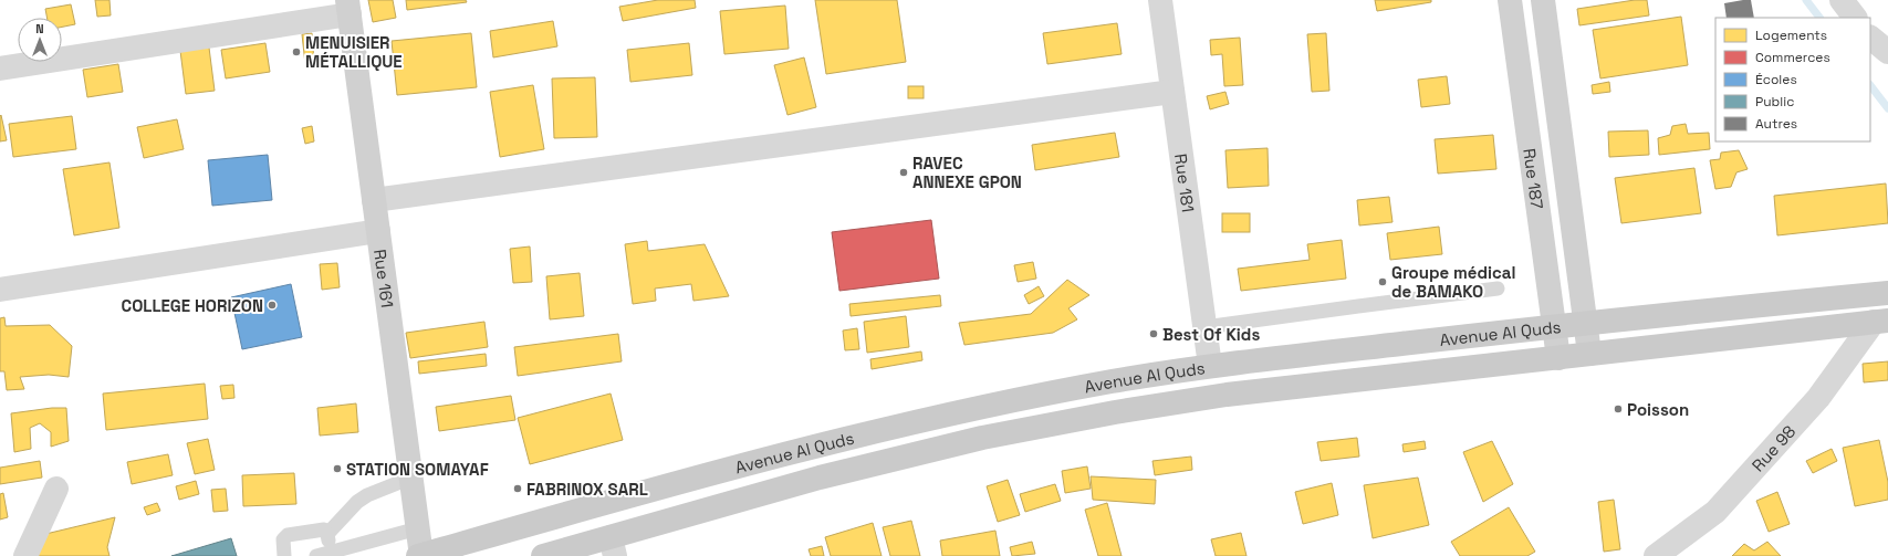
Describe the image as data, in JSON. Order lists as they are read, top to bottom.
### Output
{
  "streets": {
    "main road": ["Avenue Al Quds"],
    "street": [
      "Rue 187",
      "Rue 181",
      "Rue 161",
      "Rue 98"
    ]
  },
  "crossings": [
    ["Rue 187", "Avenue Al Quds"],
    ["Rue 181", "Avenue Al Quds"],
    ["Rue 161", "Avenue Al Quds"],
    ["Avenue Al Quds", "Rue 98"]
  ],
  "places": [
    "MENUISIER MÉTALLIQUE",
    "RAVEC ANNEXE GPON",
    "Groupe médical de BAMAKO",
    "COLLEGE HORIZON",
    "Best Of Kids",
    "Poisson",
    "STATION SOMAYAF",
    "FABRINOX SARL"
  ],
  "legend": [
    "Logements",
    "Commerces",
    "Écoles",
    "Public",
    "Autres"
  ],
  "north": "top"
}
